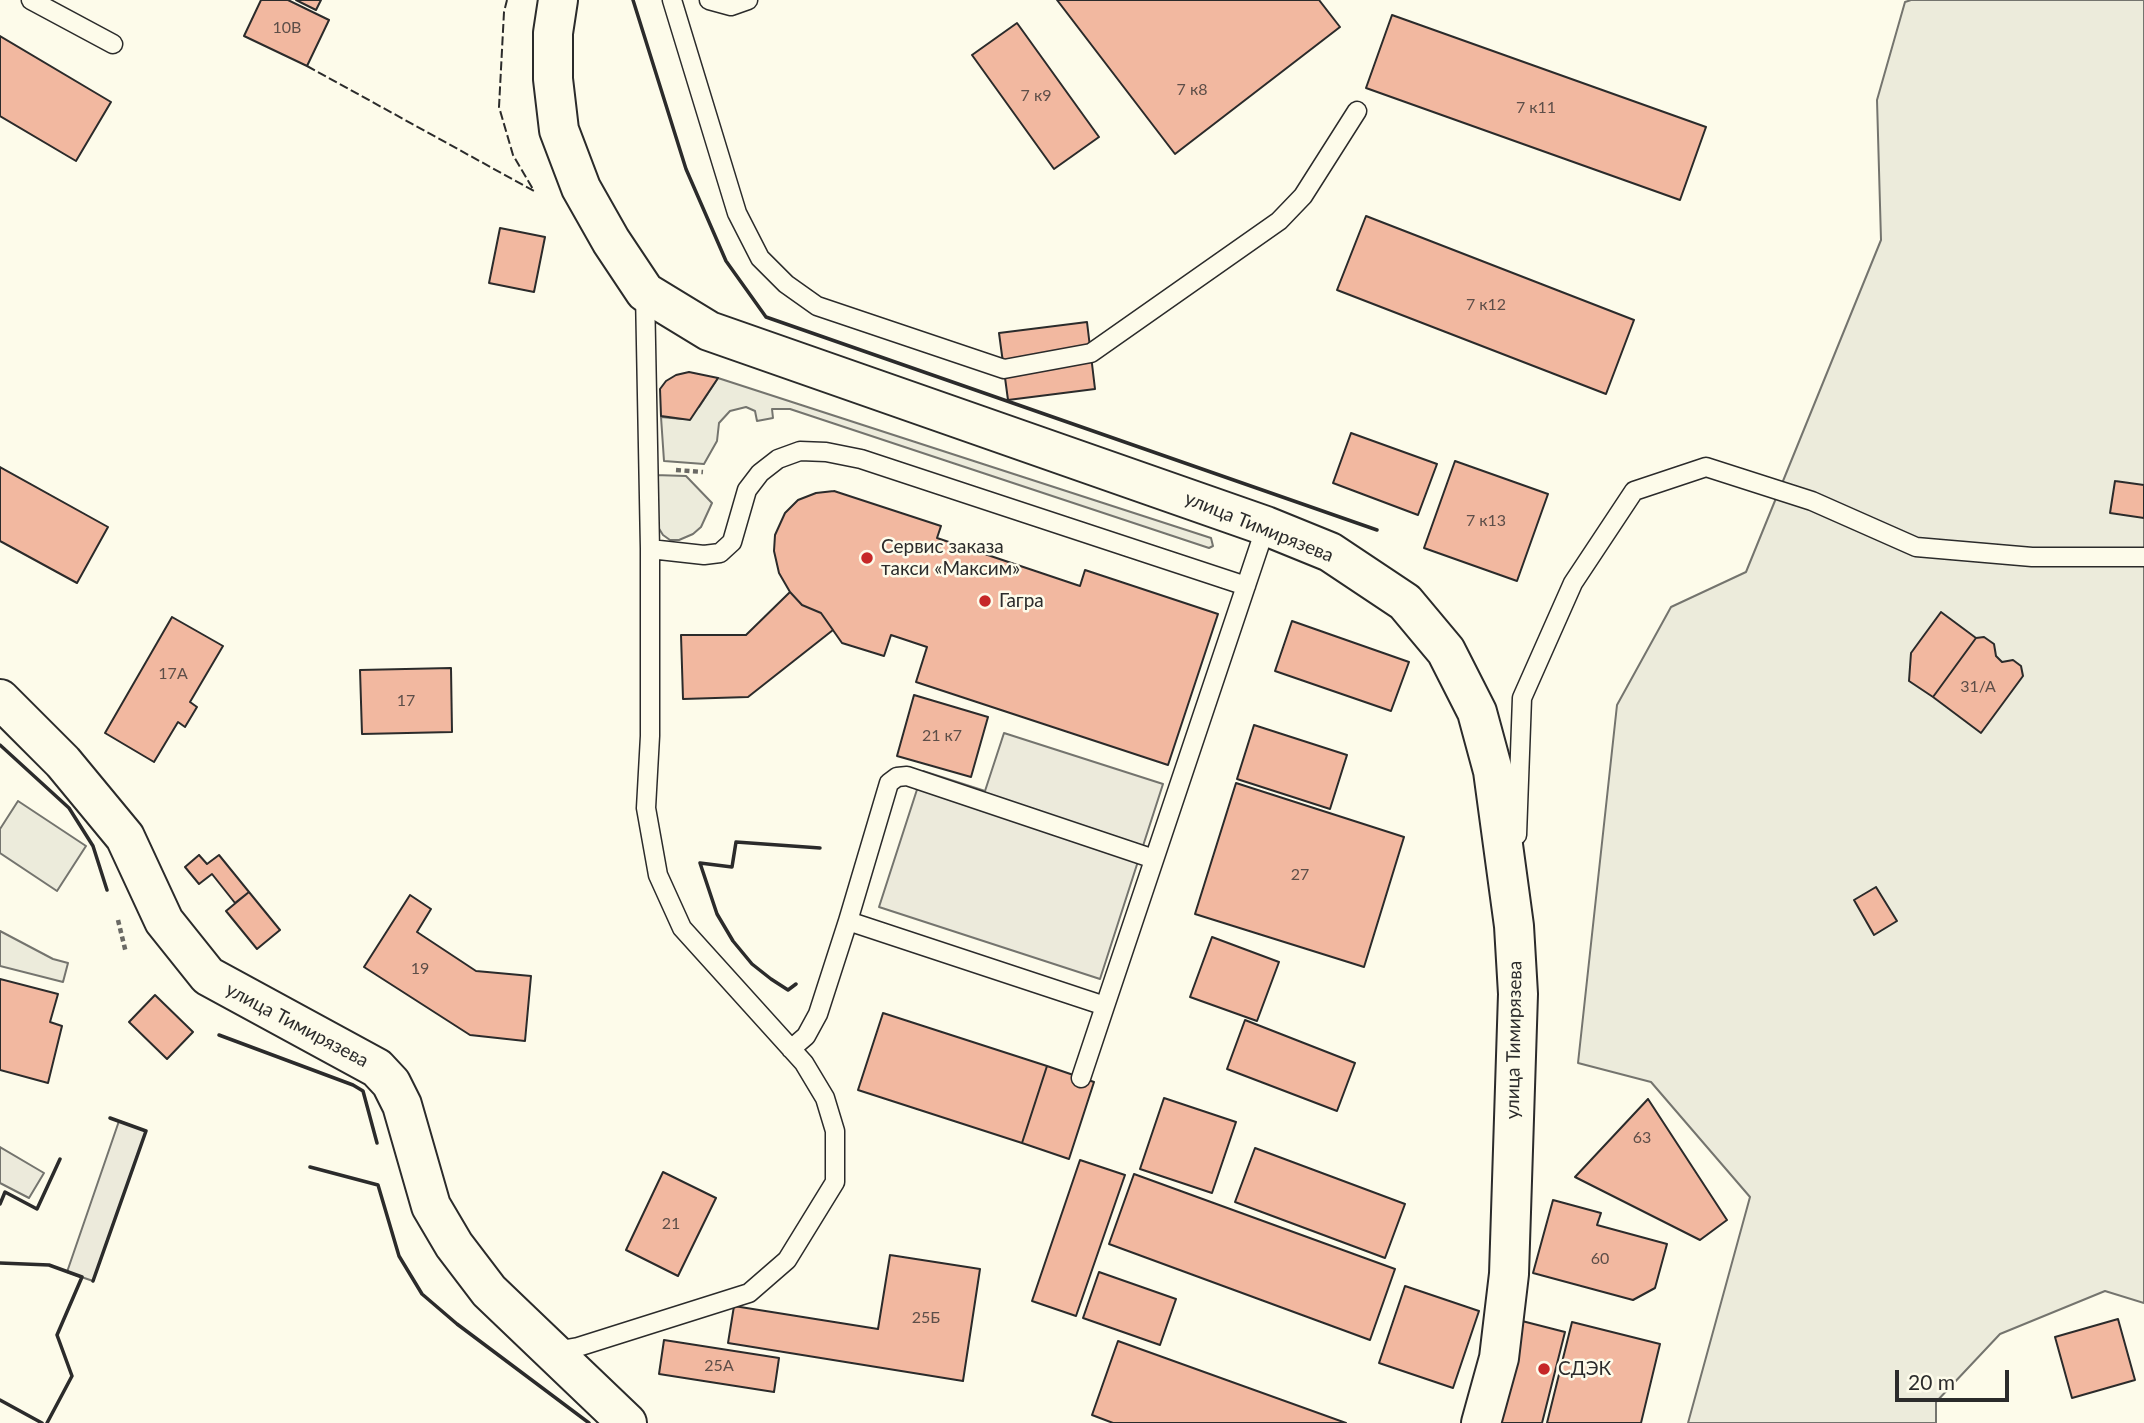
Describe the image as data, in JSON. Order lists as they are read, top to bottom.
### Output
{
  "streets": {
    "street": ["улица Тимирязева"]
  },
  "places": ["Сервис заказа такси «Максим»", "Гагра", "СДЭК"],
  "house_numbers": [
    "10В",
    "7 к8",
    "7 к9",
    "7 к11",
    "7 к12",
    "7 к13",
    "17А",
    "31/А",
    "17",
    "21 к7",
    "27",
    "19",
    "63",
    "21",
    "60",
    "25Б",
    "25А"
  ],
  "scale_bar": "20 m"
}
